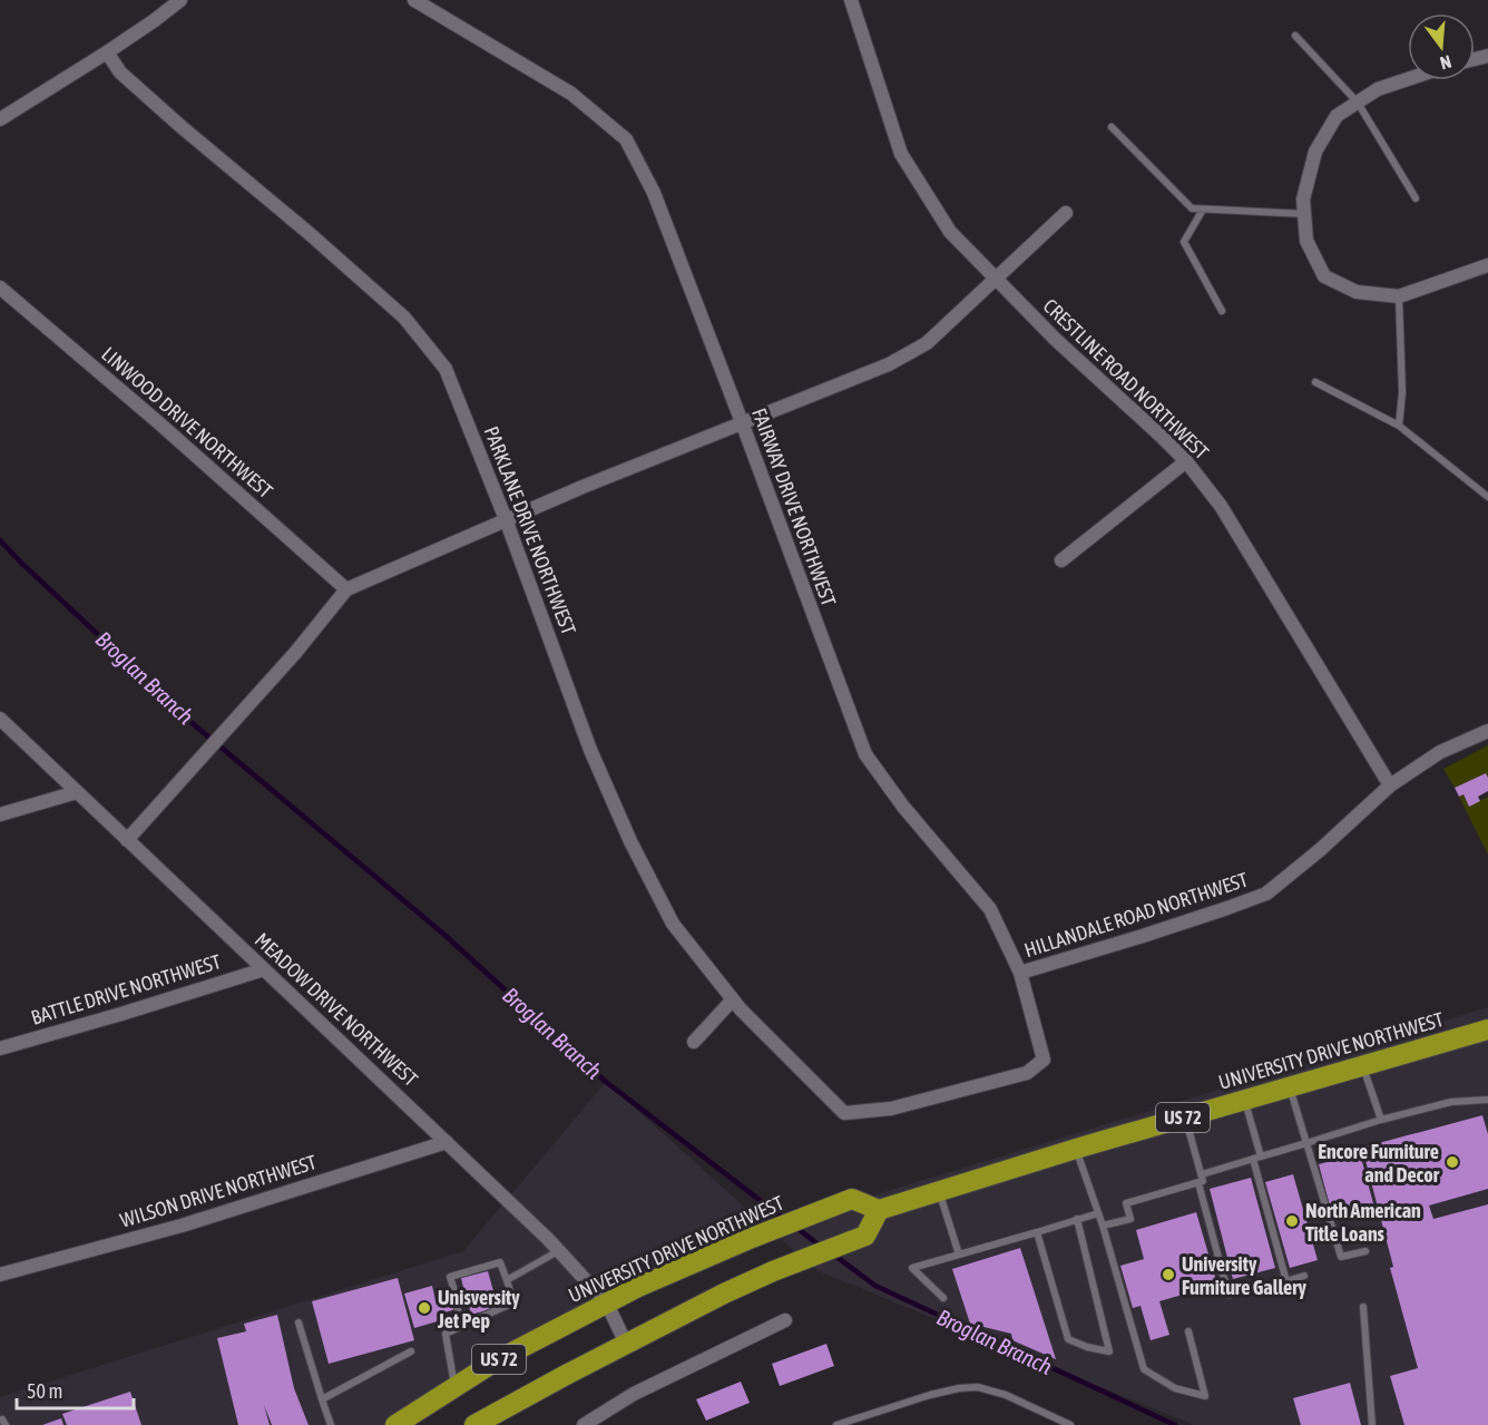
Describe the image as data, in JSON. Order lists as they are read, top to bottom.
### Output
{
  "streets": {
    "highway": ["UNIVERSITY DRIVE NORTHWEST", "US 72"],
    "street": [
      "CRESTLINE ROAD NORTHWEST",
      "LINWOOD DRIVE NORTHWEST",
      "FAIRWAY DRIVE NORTHWEST",
      "PARKLANE DRIVE NORTHWEST",
      "HILLANDALE ROAD NORTHWEST",
      "BATTLE DRIVE NORTHWEST",
      "MEADOW DRIVE NORTHWEST",
      "WILSON DRIVE NORTHWEST"
    ]
  },
  "crossings": [
    ["CRESTLINE ROAD NORTHWEST", "HILLANDALE ROAD NORTHWEST"],
    ["FAIRWAY DRIVE NORTHWEST", "PARKLANE DRIVE NORTHWEST"],
    ["FAIRWAY DRIVE NORTHWEST", "HILLANDALE ROAD NORTHWEST"],
    ["BATTLE DRIVE NORTHWEST", "MEADOW DRIVE NORTHWEST"],
    ["MEADOW DRIVE NORTHWEST", "UNIVERSITY DRIVE NORTHWEST"],
    ["MEADOW DRIVE NORTHWEST", "US 72"],
    ["MEADOW DRIVE NORTHWEST", "WILSON DRIVE NORTHWEST"],
    ["UNIVERSITY DRIVE NORTHWEST", "US 72"]
  ],
  "water": ["Broglan Branch"],
  "places": [
    "Encore Furniture and Decor",
    "North American Title Loans",
    "University Furniture Gallery",
    "Unisversity Jet Pep"
  ],
  "scale_bar": "50 m",
  "north": "bottom"
}
